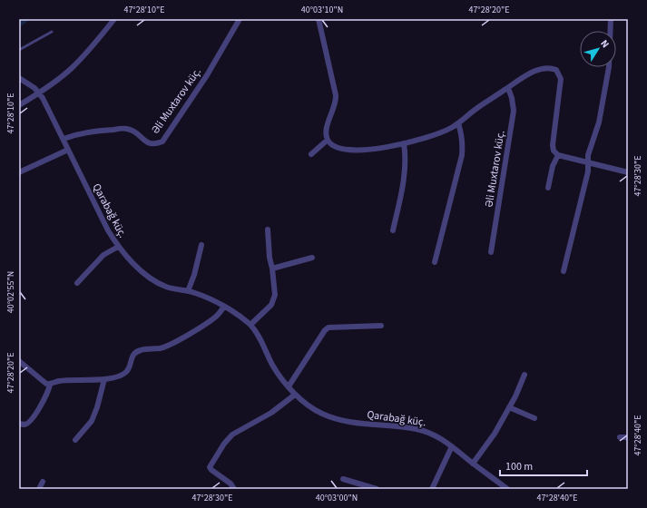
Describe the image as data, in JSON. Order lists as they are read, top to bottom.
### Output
{
  "streets": {
    "street": ["Əli Muxtarov küç.", "Qarabağ küç."]
  },
  "crossings": [
    ["Əli Muxtarov küç.", "Qarabağ küç."]
  ],
  "scale_bar": "100 m",
  "north": "top right",
  "coordinates": [
    "47°28'10\"E",
    "40°03'10\"N",
    "47°28'20\"E",
    "47°28'30\"E",
    "40°02'55\"N",
    "47°28'40\"E",
    "40°03'00\"N"
  ]
}
